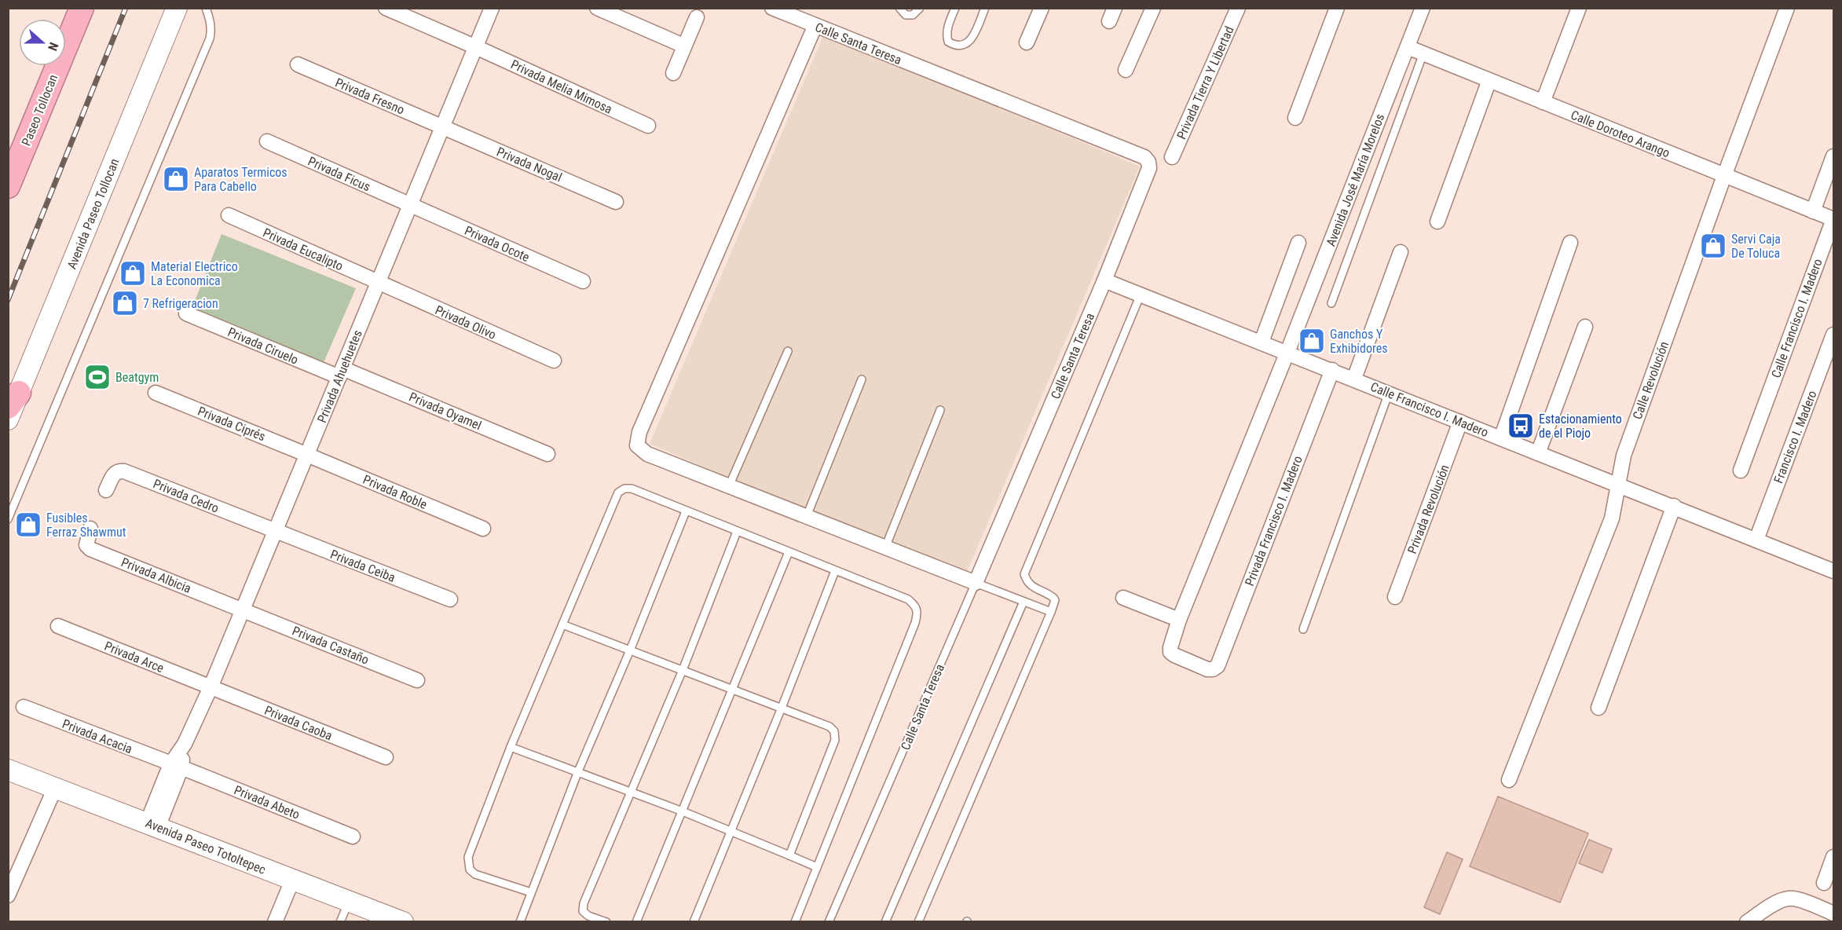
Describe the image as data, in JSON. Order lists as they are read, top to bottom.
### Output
{
  "streets": {
    "highway": ["Paseo Tollocan"],
    "main road": ["Avenida Paseo Tollocan", "Avenida Paseo Totoltepec"],
    "street": [
      "Calle Santa Teresa",
      "Privada Tierra Y Libertad",
      "Privada Melia Mimosa",
      "Privada Fresno",
      "Calle Doroteo Arango",
      "Privada Nogal",
      "Privada Ficus",
      "Avenida José María Morelos",
      "Privada Ocote",
      "Privada Eucalipto",
      "Calle Francisco I. Madero",
      "Privada Olivo",
      "Privada Ciruelo",
      "Privada Ahuehuetes",
      "Calle Revolución",
      "Privada Oyamel",
      "Privada Ciprés",
      "Francisco I. Madero",
      "Privada Roble",
      "Privada Cedro",
      "Privada Revolución",
      "Privada Francisco I. Madero",
      "Privada Ceiba",
      "Privada Albicia",
      "Privada Castaño",
      "Privada Arce",
      "Privada Caoba",
      "Privada Acacia",
      "Privada Abeto"
    ]
  },
  "crossings": [
    ["Calle Santa Teresa", "Calle Francisco I. Madero"],
    ["Privada Melia Mimosa", "Privada Ahuehuetes"],
    ["Privada Fresno", "Privada Nogal"],
    ["Privada Fresno", "Privada Ahuehuetes"],
    ["Calle Doroteo Arango", "Avenida José María Morelos"],
    ["Calle Doroteo Arango", "Calle Francisco I. Madero"],
    ["Calle Doroteo Arango", "Calle Revolución"],
    ["Privada Nogal", "Privada Ahuehuetes"],
    ["Privada Ficus", "Privada Ocote"],
    ["Privada Ficus", "Privada Ahuehuetes"],
    ["Avenida José María Morelos", "Calle Francisco I. Madero"],
    ["Avenida José María Morelos", "Privada Francisco I. Madero"],
    ["Privada Ocote", "Privada Ahuehuetes"],
    ["Privada Eucalipto", "Privada Olivo"],
    ["Privada Eucalipto", "Privada Ahuehuetes"],
    ["Calle Francisco I. Madero", "Calle Revolución"],
    ["Calle Francisco I. Madero", "Francisco I. Madero"],
    ["Calle Francisco I. Madero", "Privada Revolución"],
    ["Calle Francisco I. Madero", "Privada Francisco I. Madero"],
    ["Privada Olivo", "Privada Ahuehuetes"],
    ["Privada Ciruelo", "Privada Ahuehuetes"],
    ["Privada Ciruelo", "Privada Oyamel"],
    ["Privada Ahuehuetes", "Privada Oyamel"],
    ["Privada Ahuehuetes", "Privada Ciprés"],
    ["Privada Ahuehuetes", "Privada Roble"],
    ["Privada Ahuehuetes", "Privada Cedro"],
    ["Privada Ahuehuetes", "Privada Ceiba"],
    ["Privada Ahuehuetes", "Privada Albicia"],
    ["Privada Ahuehuetes", "Privada Castaño"],
    ["Privada Ahuehuetes", "Privada Arce"],
    ["Privada Ahuehuetes", "Privada Caoba"],
    ["Privada Ahuehuetes", "Privada Acacia"],
    ["Privada Ahuehuetes", "Privada Abeto"],
    ["Privada Ahuehuetes", "Avenida Paseo Totoltepec"],
    ["Privada Ciprés", "Privada Roble"],
    ["Privada Cedro", "Privada Ceiba"],
    ["Privada Albicia", "Privada Castaño"],
    ["Privada Arce", "Privada Caoba"],
    ["Privada Acacia", "Privada Abeto"]
  ],
  "places": {
    "shop": [
      "Aparatos Termicos Para Cabello",
      "Servi Caja De Toluca",
      "Material Electrico La Economica",
      "7 Refrigeracion",
      "Ganchos Y Exhibidores",
      "Fusibles Ferraz Shawmut"
    ],
    "sports": ["Beatgym"],
    "bus stop": ["Estacionamiento de el Piojo"]
  },
  "north": "right"
}
